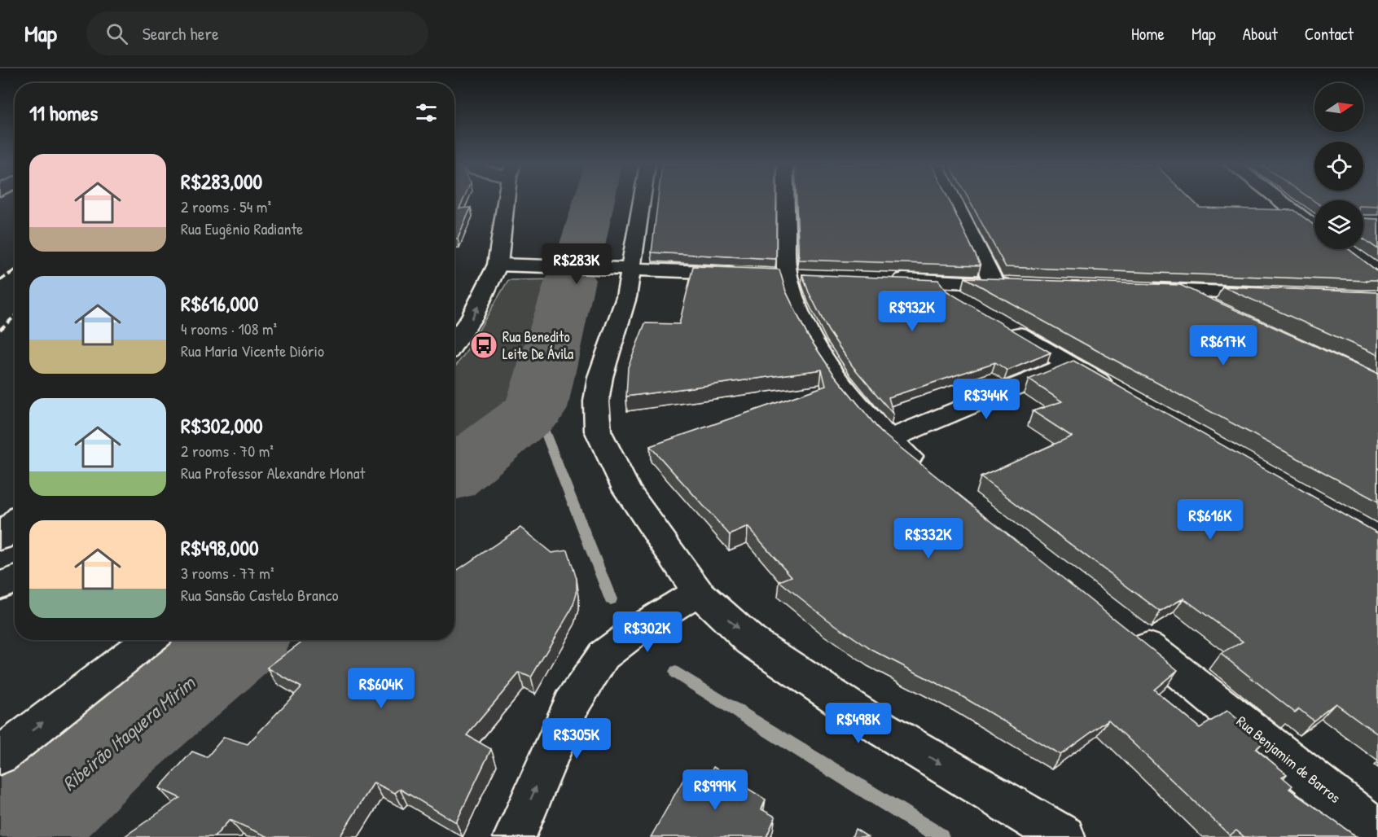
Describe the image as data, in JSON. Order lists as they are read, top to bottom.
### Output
{
  "streets": {
    "street": ["Rua Benjamim de Barros"]
  },
  "water": ["Ribeirão Itaquera Mirim"],
  "places": {
    "bus stop": ["Rua Benedito Leite De Ávila"]
  },
  "north": "right",
  "page": {
    "header": "Map",
    "search": "Search here",
    "nav": [
      "Home",
      "Map",
      "About",
      "Contact"
    ],
    "heading": "11 homes",
    "list": [
      {
        "name": "R$283,000",
        "note": "2 rooms · 54 m² · Rua Eugênio Radiante"
      },
      {
        "name": "R$616,000",
        "note": "4 rooms · 108 m² · Rua Maria Vicente Diório"
      },
      {
        "name": "R$302,000",
        "note": "2 rooms · 70 m² · Rua Professor Alexandre Monat"
      },
      {
        "name": "R$498,000",
        "note": "3 rooms · 77 m² · Rua Sansão Castelo Branco"
      }
    ],
    "price": [
      "R$283K",
      "R$932K",
      "R$617K",
      "R$344K",
      "R$616K",
      "R$332K",
      "R$302K",
      "R$604K",
      "R$498K",
      "R$305K",
      "R$999K"
    ]
  }
}
